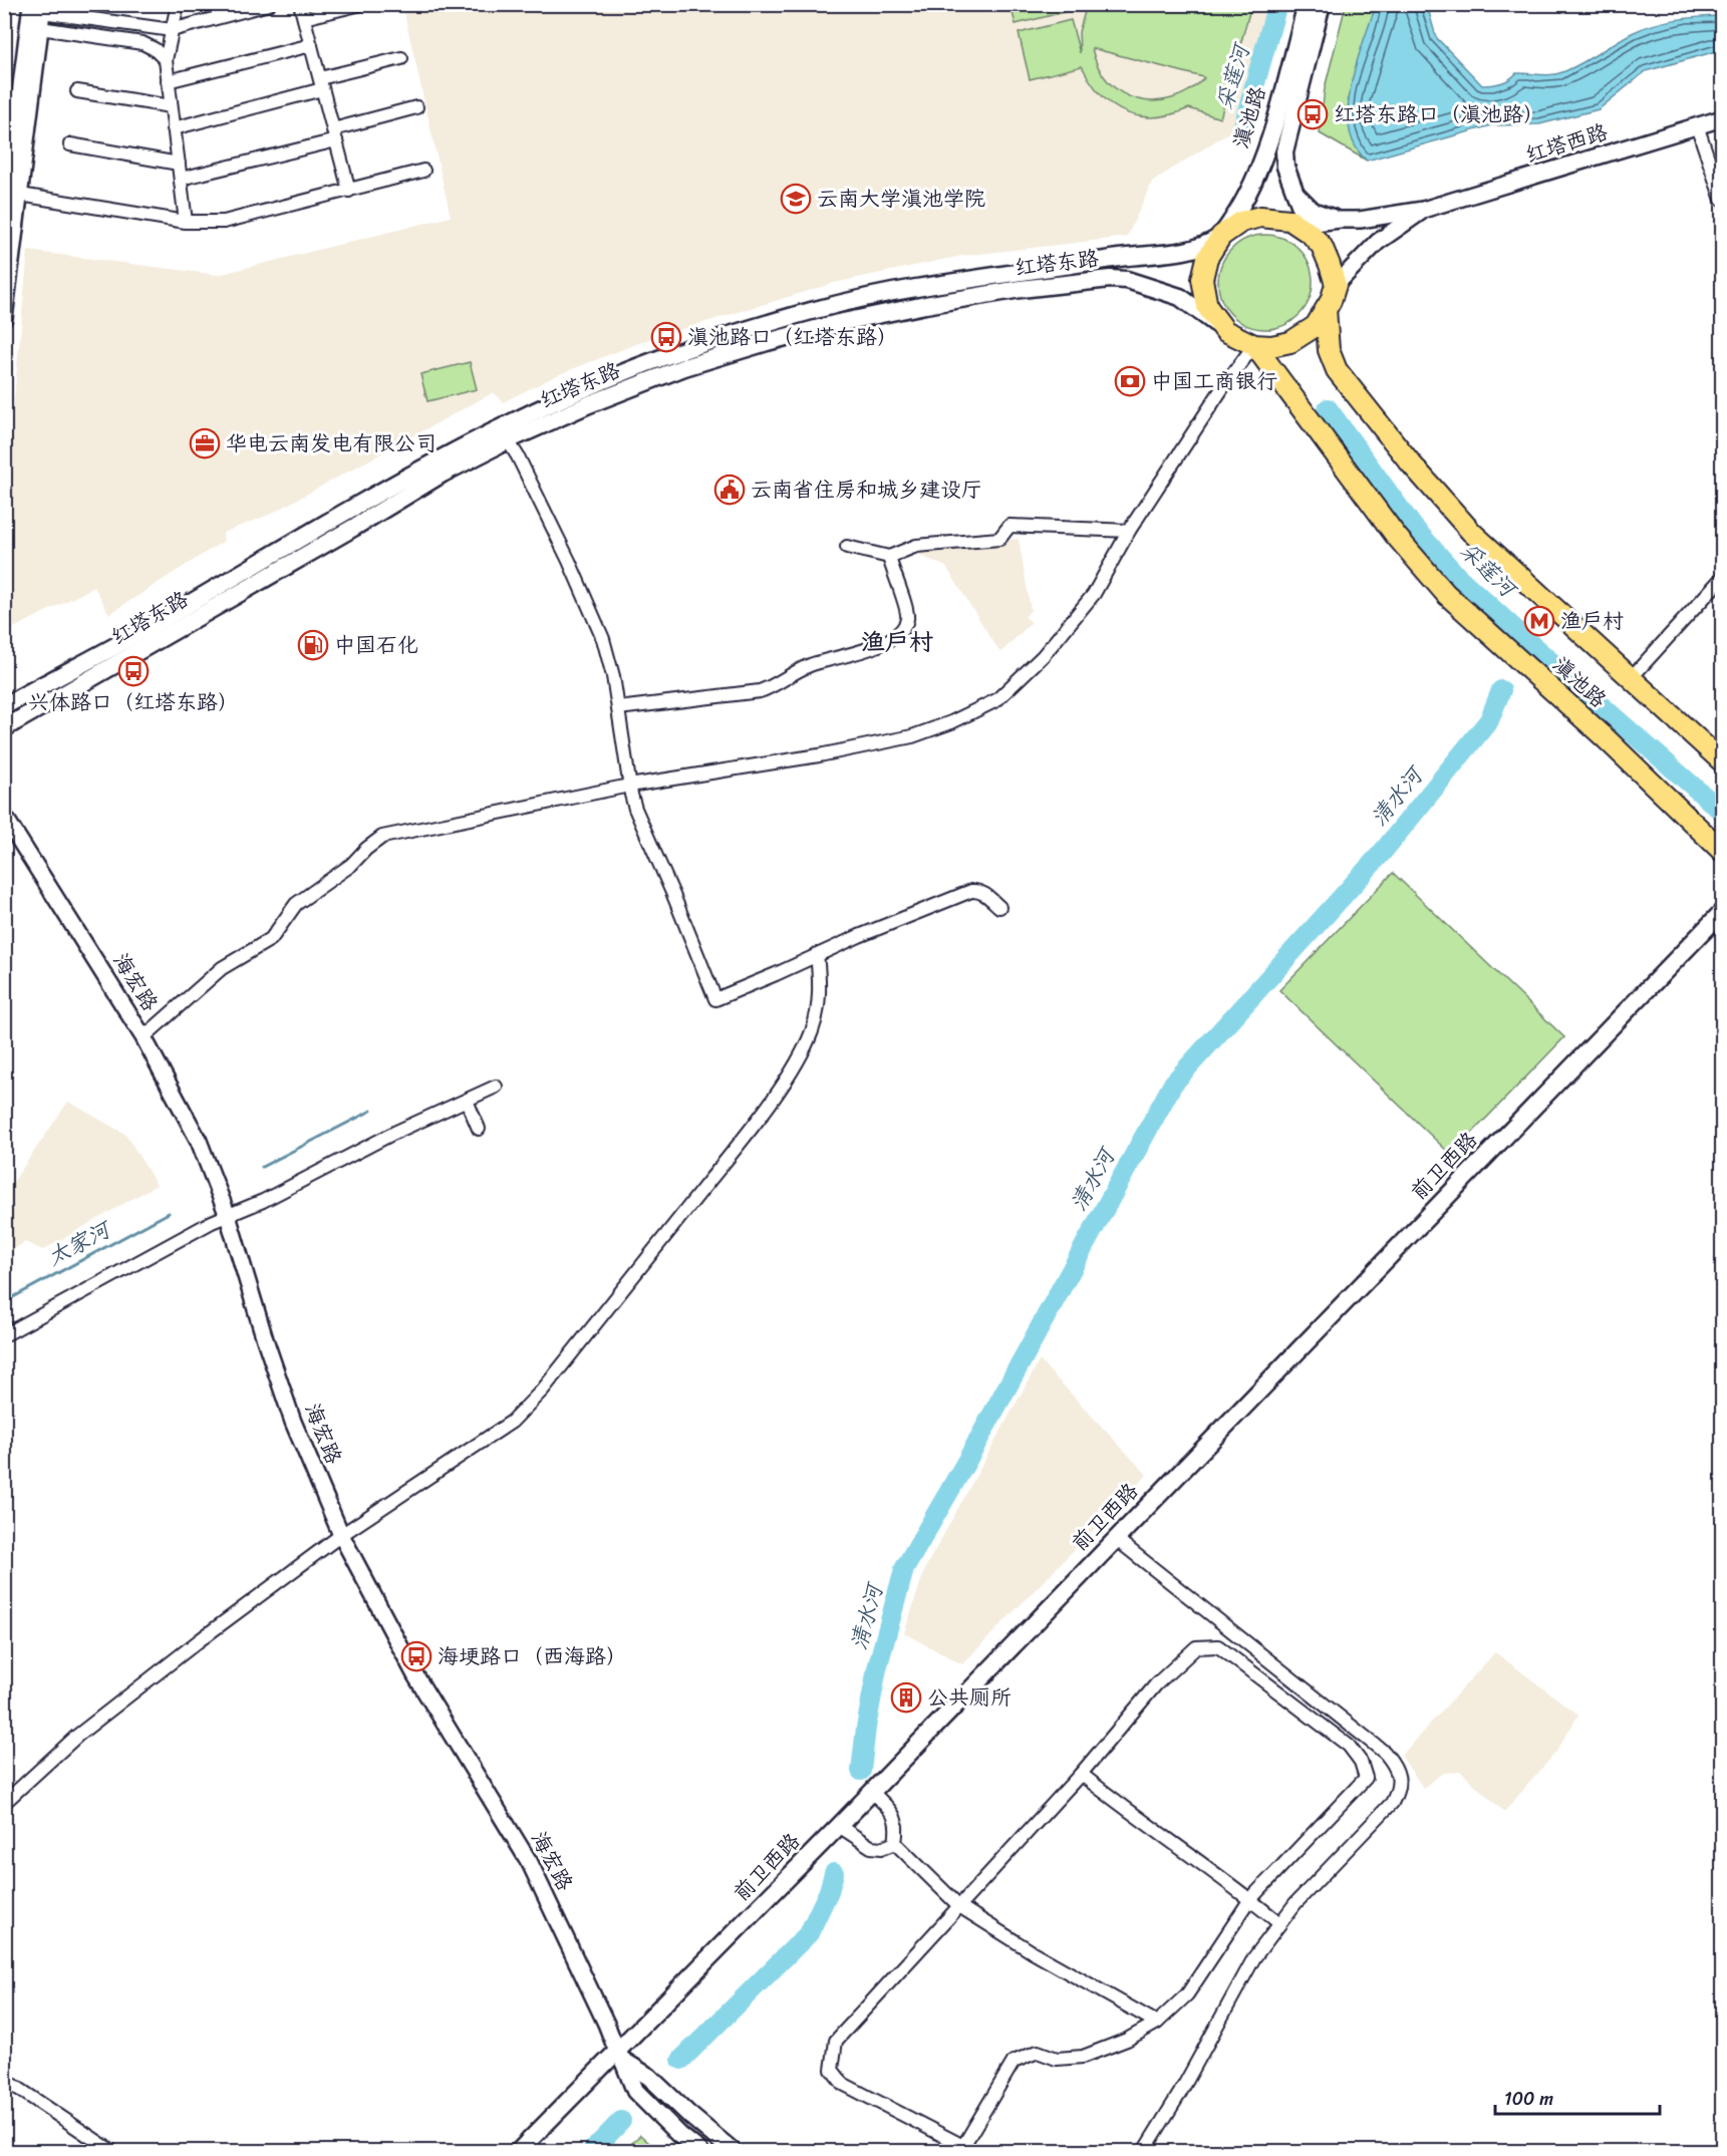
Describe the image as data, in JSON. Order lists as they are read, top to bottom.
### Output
{
  "streets": {
    "main road": [
      "滇池路",
      "红塔东路",
      "海宏路",
      "前卫西路"
    ],
    "street": ["红塔西路"]
  },
  "crossings": [
    ["滇池路", "红塔东路"],
    ["海宏路", "前卫西路"]
  ],
  "districts": ["渔户村"],
  "water": ["采莲河", "清水河", "太家河"],
  "places": {
    "bus stop": [
      "红塔东路口（滇池路）",
      "滇池路口（红塔东路）",
      "兴体路口（红塔东路）",
      "海埂路口（西海路）"
    ],
    "school or university": ["云南大学滇池学院"],
    "bank": ["中国工商银行"],
    "office": ["华电云南发电有限公司"],
    "public building": ["云南省住房和城乡建设厅"],
    "metro station": ["渔户村"],
    "fuel station": ["中国石化"],
    "building": ["公共厕所"]
  },
  "scale_bar": "100 m"
}
